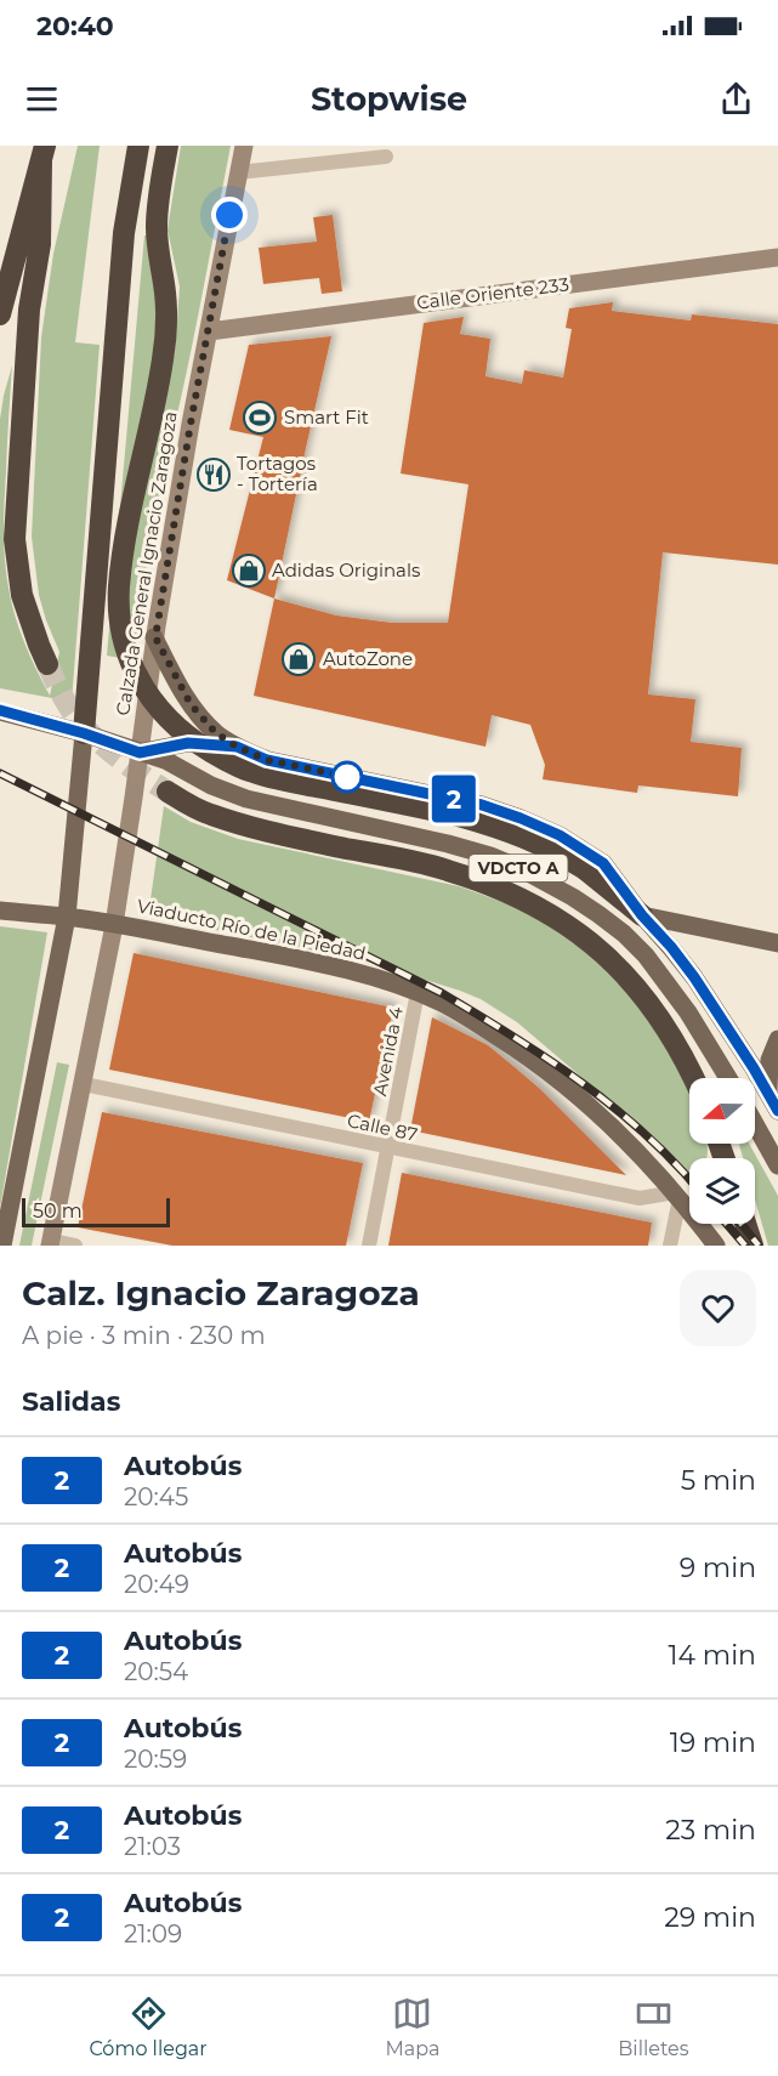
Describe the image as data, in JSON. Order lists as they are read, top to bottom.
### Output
{
  "streets": {
    "highway": ["Calzada General Ignacio Zaragoza"],
    "main road": ["Calle Oriente 233", "VDCTO A", "Viaducto Río de la Piedad"],
    "street": ["Avenida 4", "Calle 87"]
  },
  "crossings": [
    ["Calle Oriente 233", "Calzada General Ignacio Zaragoza"],
    ["Calzada General Ignacio Zaragoza", "VDCTO A"],
    ["Calzada General Ignacio Zaragoza", "Viaducto Río de la Piedad"],
    ["Calzada General Ignacio Zaragoza", "Calle 87"],
    ["Viaducto Río de la Piedad", "Avenida 4"],
    ["Viaducto Río de la Piedad", "Calle 87"],
    ["Avenida 4", "Calle 87"]
  ],
  "places": {
    "sports": ["Smart Fit"],
    "restaurant": ["Tortagos - Tortería"],
    "shop": ["Adidas Originals", "AutoZone"]
  },
  "lines": ["bus line 2"],
  "scale_bar": "50 m",
  "north": "left",
  "page": {
    "status": "20:40",
    "header": "Stopwise",
    "on_map": "2",
    "scale": "50 m",
    "heading": [
      ["Calz. Ignacio Zaragoza", "A pie · 3 min · 230 m"],
      "Salidas"
    ],
    "list": [
      {
        "mark": "2",
        "name": "Autobús",
        "note": "20:45",
        "value": "5 min"
      },
      {
        "mark": "2",
        "name": "Autobús",
        "note": "20:49",
        "value": "9 min"
      },
      {
        "mark": "2",
        "name": "Autobús",
        "note": "20:54",
        "value": "14 min"
      },
      {
        "mark": "2",
        "name": "Autobús",
        "note": "20:59",
        "value": "19 min"
      },
      {
        "mark": "2",
        "name": "Autobús",
        "note": "21:03",
        "value": "23 min"
      },
      {
        "mark": "2",
        "name": "Autobús",
        "note": "21:09",
        "value": "29 min"
      }
    ],
    "tabs": ["Cómo llegar", "Mapa", "Billetes"]
  }
}
